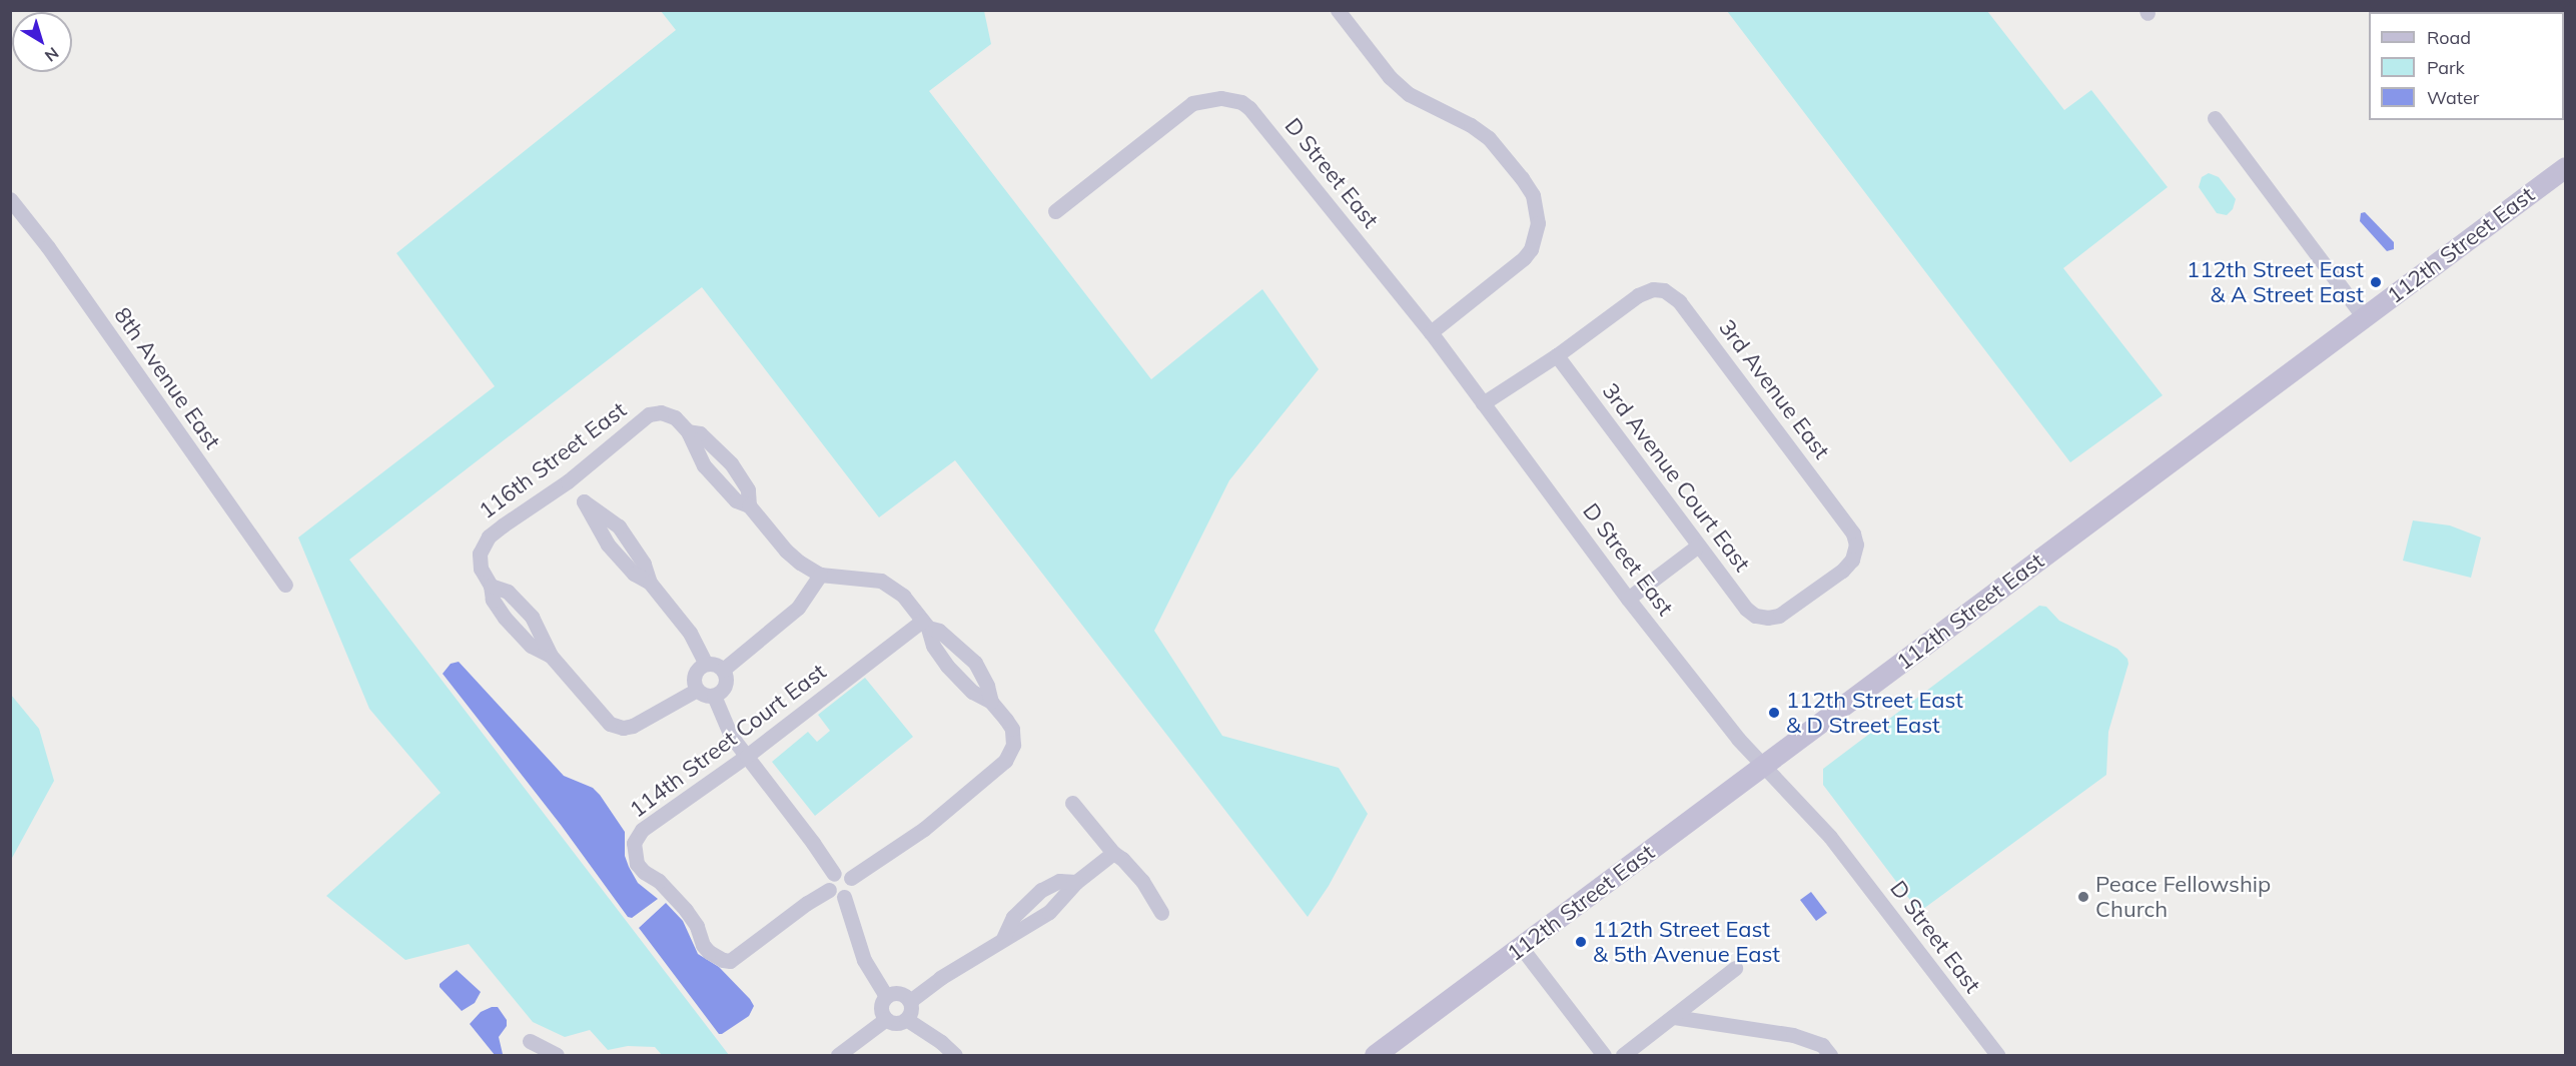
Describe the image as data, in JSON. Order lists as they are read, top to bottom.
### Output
{
  "streets": {
    "main road": ["112th Street East"],
    "street": [
      "D Street East",
      "8th Avenue East",
      "3rd Avenue East",
      "116th Street East",
      "3rd Avenue Court East",
      "114th Street Court East"
    ]
  },
  "crossings": [
    ["D Street East", "112th Street East"],
    ["3rd Avenue East", "3rd Avenue Court East"]
  ],
  "places": [
    "112th Street East & A Street East",
    "112th Street East & D Street East",
    "Peace Fellowship Church",
    "112th Street East & 5th Avenue East"
  ],
  "legend": ["Road", "Park", "Water"],
  "north": "bottom right"
}
